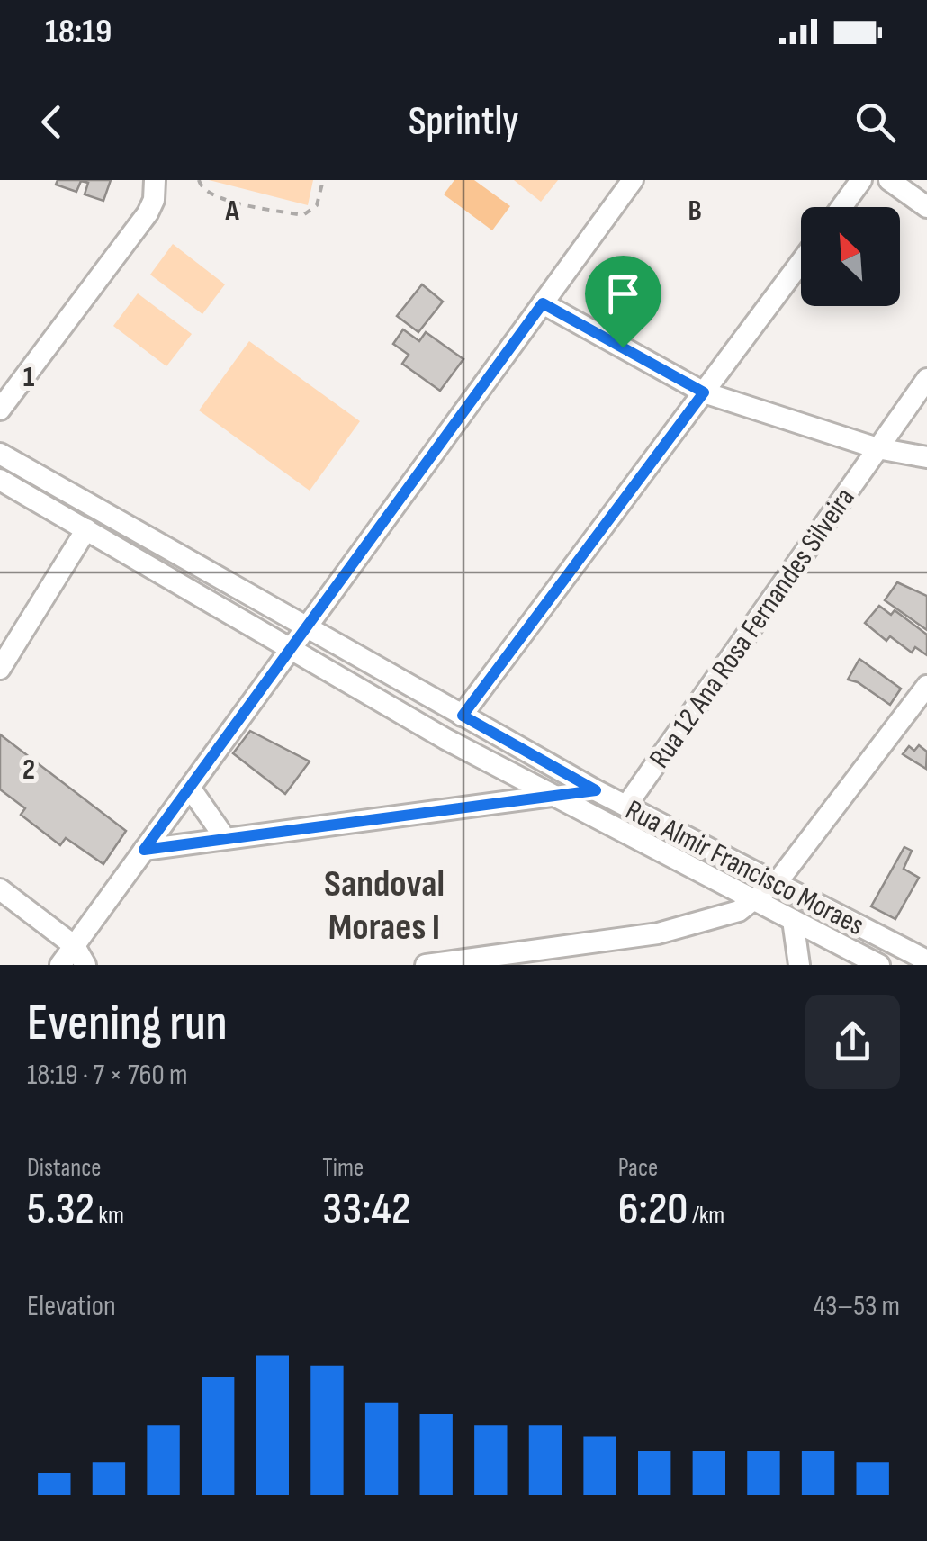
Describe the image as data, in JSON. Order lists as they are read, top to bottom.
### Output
{
  "streets": {
    "street": ["Rua 12 Ana Rosa Fernandes Silveira", "Rua Almir Francisco Moraes"]
  },
  "crossings": [
    ["Rua 12 Ana Rosa Fernandes Silveira", "Rua Almir Francisco Moraes"]
  ],
  "districts": ["Sandoval Moraes I"],
  "north": "top left",
  "page": {
    "status": "18:19",
    "header": "Sprintly",
    "heading": ["Evening run", "18:19 · 7 × 760 m"],
    "stats": [
      ["Distance", "5.32 km"],
      ["Time", "33:42"],
      ["Pace", "6:20 /km"]
    ],
    "chart": ["Elevation", "43–53 m"]
  },
  "grid": {
    "columns": ["A", "B"],
    "rows": ["1", "2"]
  }
}
